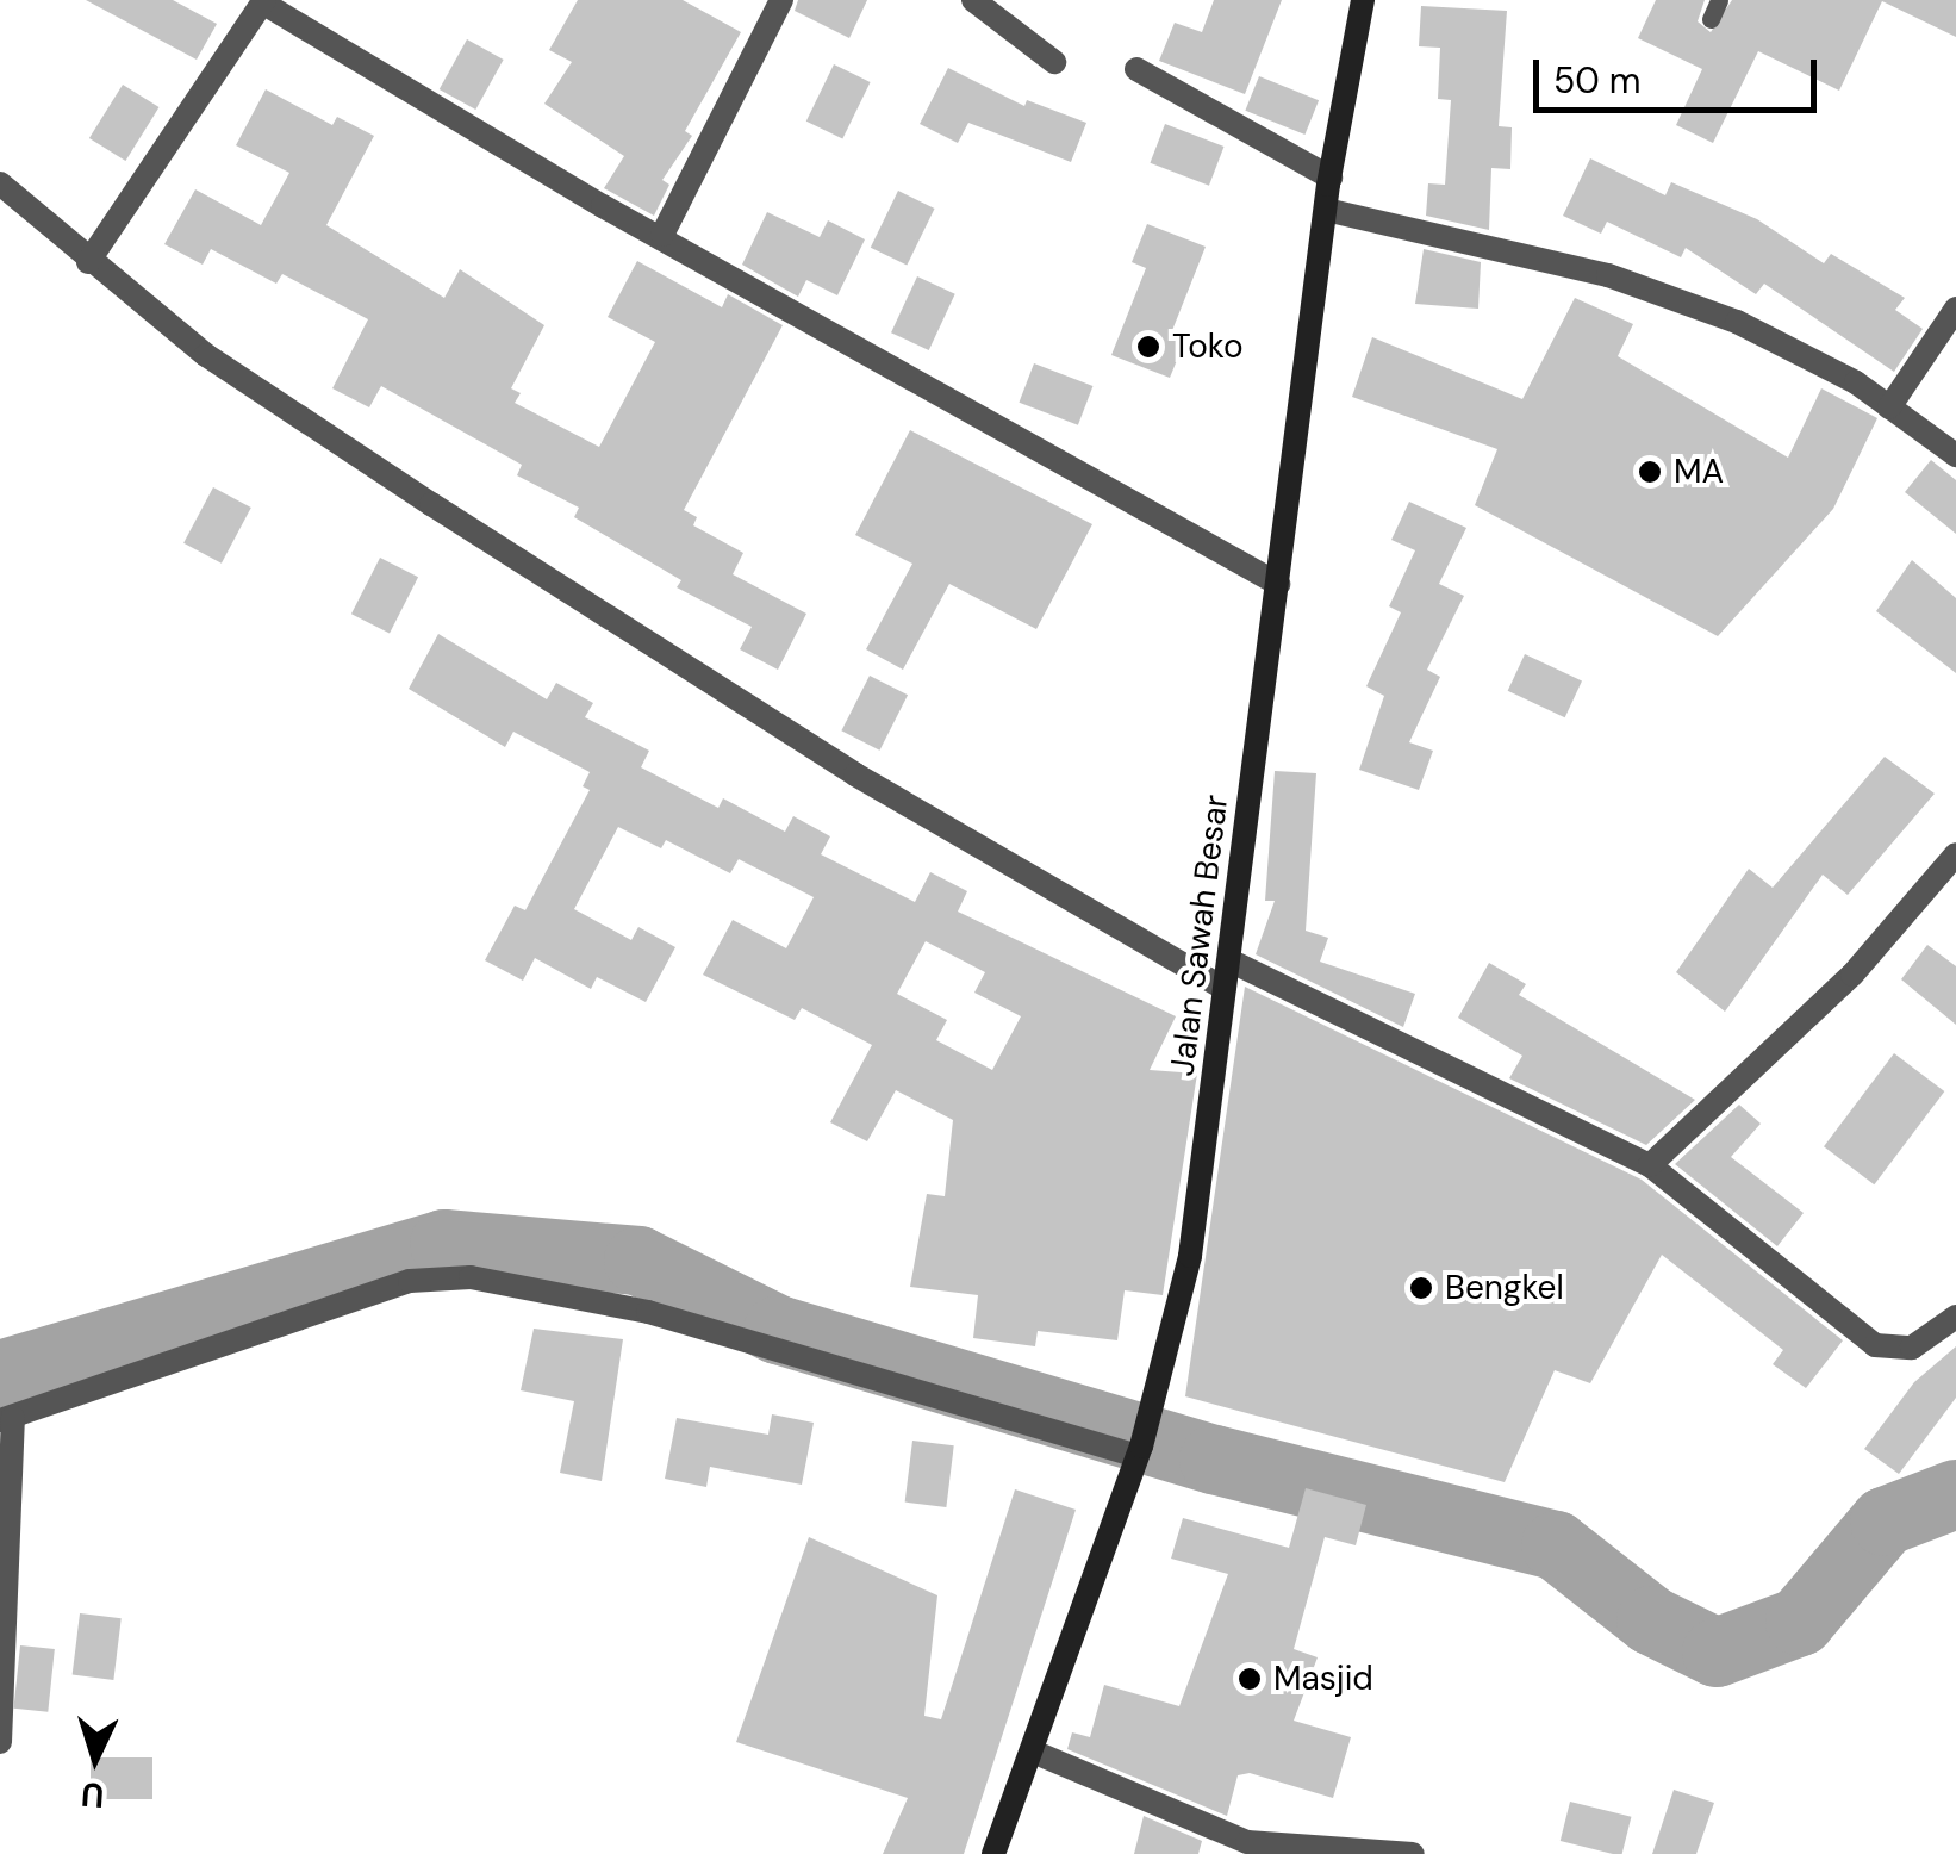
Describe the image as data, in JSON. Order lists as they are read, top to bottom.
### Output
{
  "streets": {
    "main road": ["Jalan Sawah Besar"]
  },
  "places": [
    "Toko",
    "MA",
    "Bengkel",
    "Masjid"
  ],
  "scale_bar": "50 m",
  "north": "bottom"
}
